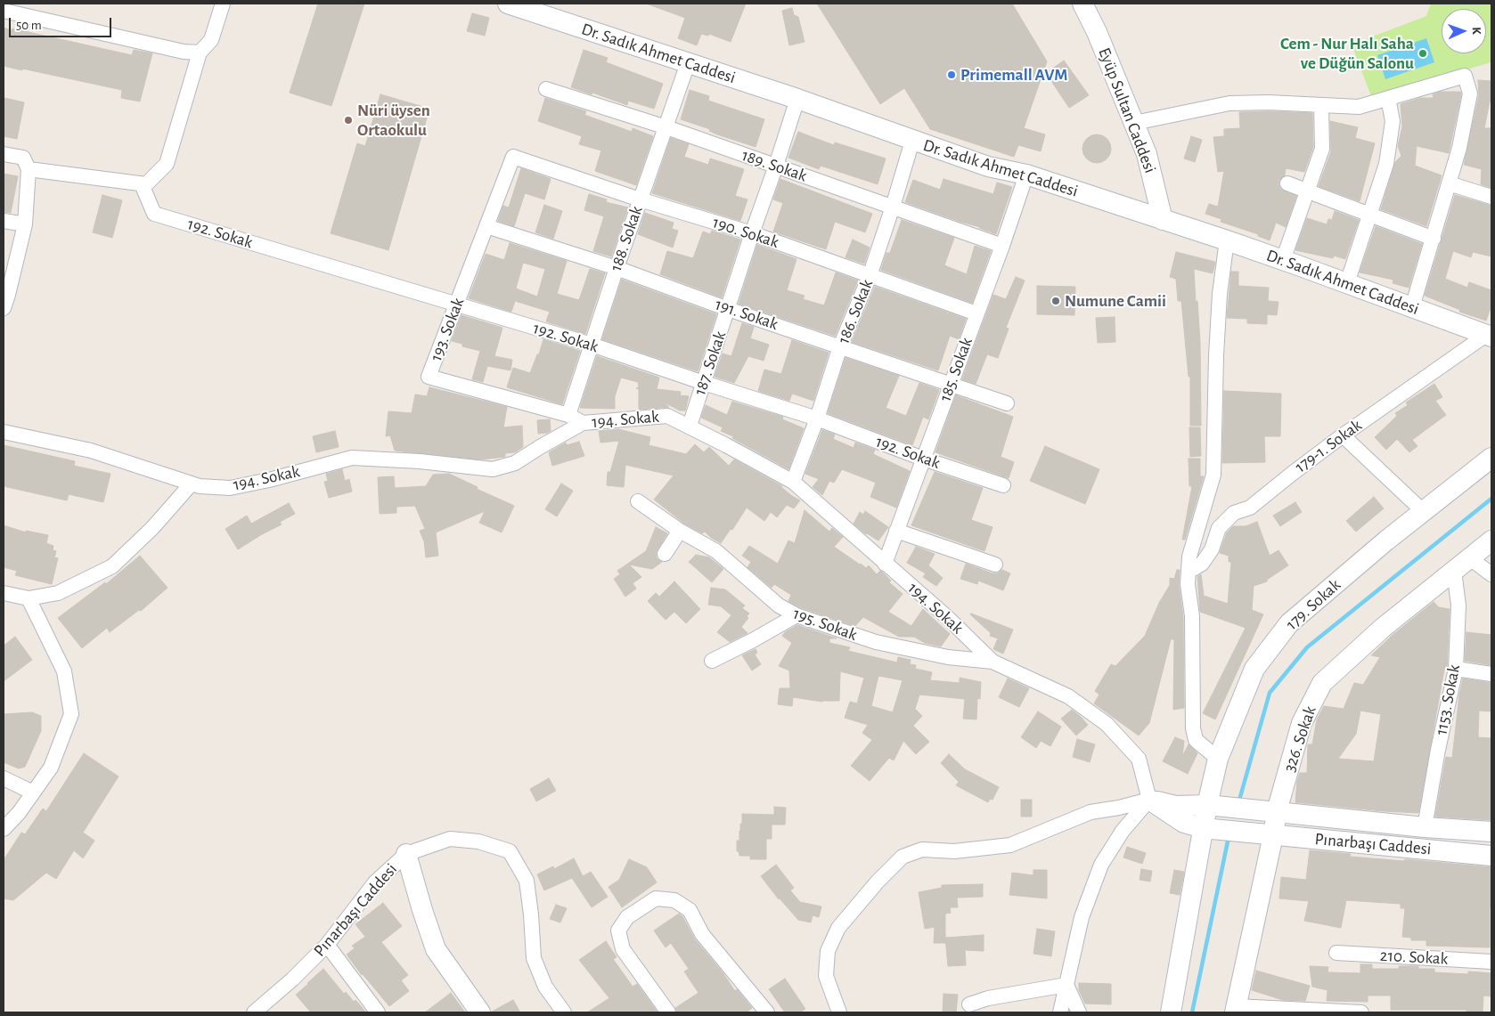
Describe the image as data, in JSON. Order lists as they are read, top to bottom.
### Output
{
  "streets": {
    "street": [
      "Dr. Sadık Ahmet Caddesi",
      "Eyüp Sultan Caddesi",
      "189. Sokak",
      "190. Sokak",
      "192. Sokak",
      "188. Sokak",
      "186. Sokak",
      "191. Sokak",
      "193. Sokak",
      "187. Sokak",
      "185. Sokak",
      "194. Sokak",
      "179-1. Sokak",
      "179. Sokak",
      "195. Sokak",
      "1153. Sokak",
      "326. Sokak",
      "Pınarbaşı Caddesi",
      "210. Sokak"
    ]
  },
  "crossings": [
    ["Dr. Sadık Ahmet Caddesi", "Eyüp Sultan Caddesi"],
    ["Dr. Sadık Ahmet Caddesi", "188. Sokak"],
    ["Dr. Sadık Ahmet Caddesi", "186. Sokak"],
    ["Dr. Sadık Ahmet Caddesi", "187. Sokak"],
    ["Dr. Sadık Ahmet Caddesi", "185. Sokak"],
    ["Dr. Sadık Ahmet Caddesi", "179-1. Sokak"],
    ["189. Sokak", "188. Sokak"],
    ["189. Sokak", "186. Sokak"],
    ["189. Sokak", "187. Sokak"],
    ["189. Sokak", "185. Sokak"],
    ["190. Sokak", "188. Sokak"],
    ["190. Sokak", "186. Sokak"],
    ["190. Sokak", "193. Sokak"],
    ["190. Sokak", "187. Sokak"],
    ["190. Sokak", "185. Sokak"],
    ["192. Sokak", "188. Sokak"],
    ["192. Sokak", "186. Sokak"],
    ["192. Sokak", "193. Sokak"],
    ["192. Sokak", "187. Sokak"],
    ["192. Sokak", "185. Sokak"],
    ["188. Sokak", "191. Sokak"],
    ["188. Sokak", "193. Sokak"],
    ["186. Sokak", "191. Sokak"],
    ["186. Sokak", "194. Sokak"],
    ["191. Sokak", "193. Sokak"],
    ["191. Sokak", "187. Sokak"],
    ["191. Sokak", "185. Sokak"],
    ["193. Sokak", "194. Sokak"],
    ["187. Sokak", "194. Sokak"],
    ["185. Sokak", "194. Sokak"],
    ["194. Sokak", "195. Sokak"],
    ["194. Sokak", "Pınarbaşı Caddesi"],
    ["179. Sokak", "Pınarbaşı Caddesi"],
    ["1153. Sokak", "326. Sokak"],
    ["1153. Sokak", "Pınarbaşı Caddesi"],
    ["326. Sokak", "Pınarbaşı Caddesi"]
  ],
  "places": [
    "Cem - Nur Halı Saha ve Düğün Salonu",
    "Primemall AVM",
    "Nüri üysen Ortaokulu",
    "Numune Camii"
  ],
  "scale_bar": "50 m",
  "north": "right"
}
